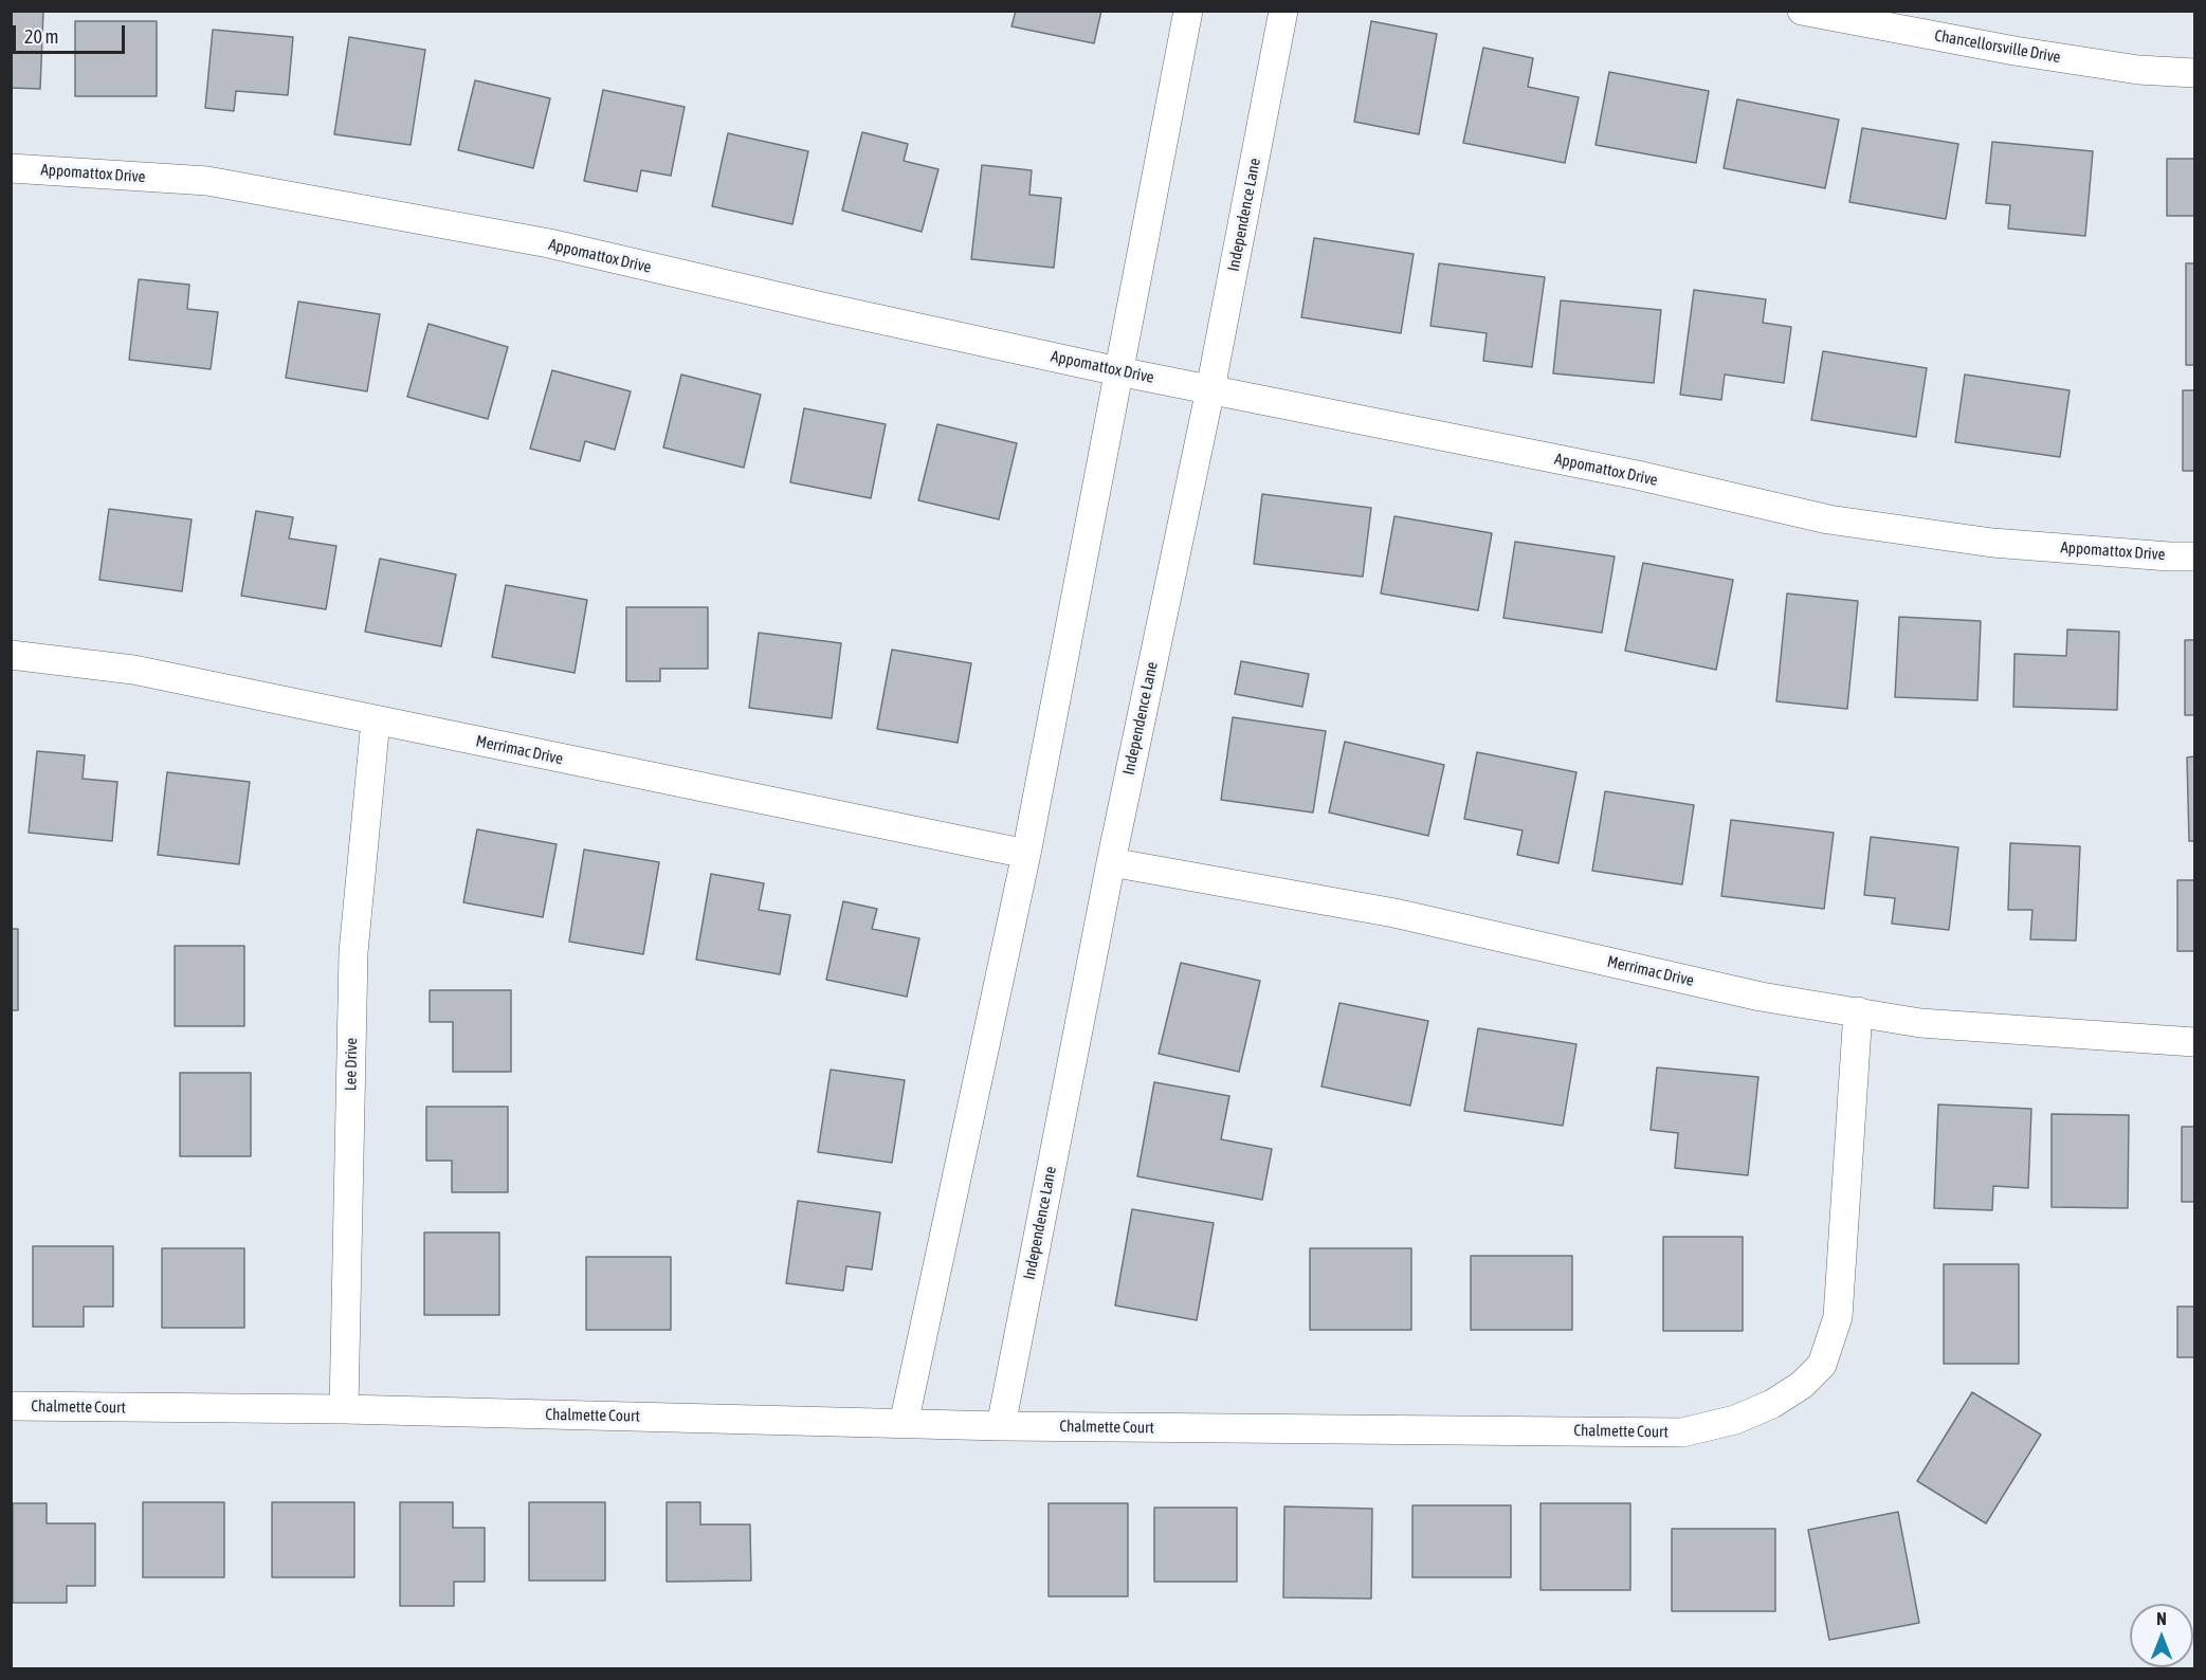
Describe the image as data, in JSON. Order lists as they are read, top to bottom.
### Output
{
  "streets": {
    "street": [
      "Chancellorsville Drive",
      "Appomattox Drive",
      "Independence Lane",
      "Merrimac Drive",
      "Lee Drive",
      "Chalmette Court"
    ]
  },
  "crossings": [
    ["Appomattox Drive", "Independence Lane"],
    ["Independence Lane", "Merrimac Drive"],
    ["Independence Lane", "Chalmette Court"],
    ["Merrimac Drive", "Lee Drive"],
    ["Merrimac Drive", "Chalmette Court"],
    ["Lee Drive", "Chalmette Court"]
  ],
  "scale_bar": "20 m",
  "north": "top"
}
